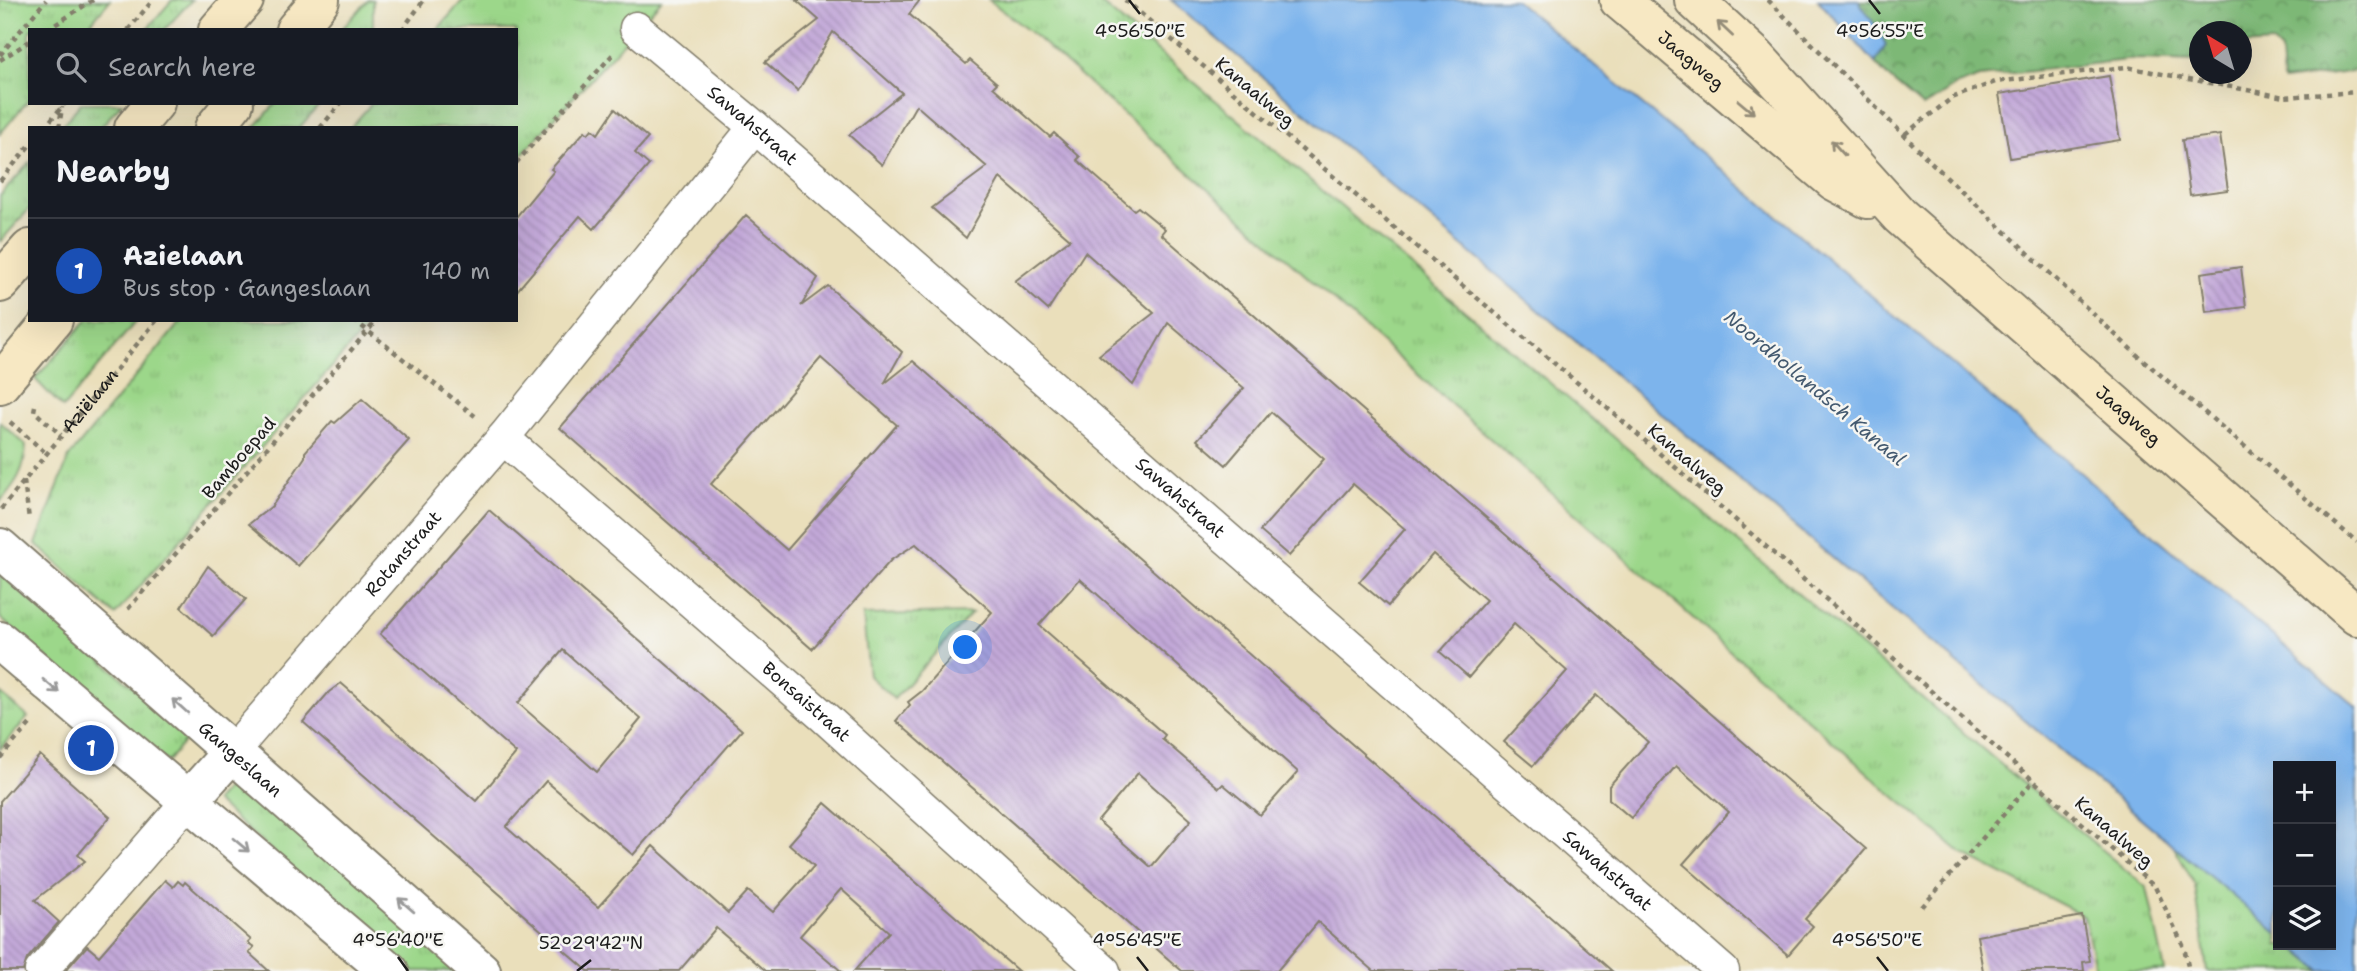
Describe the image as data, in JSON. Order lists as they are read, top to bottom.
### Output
{
  "streets": {
    "main road": ["Jaagweg"],
    "street": [
      "Sawahstraat",
      "Rotanstraat",
      "Bonsaistraat",
      "Gangeslaan"
    ],
    "path": ["Kanaalweg", "Aziëlaan", "Bamboepad"]
  },
  "crossings": [
    ["Sawahstraat", "Rotanstraat"],
    ["Rotanstraat", "Bonsaistraat"],
    ["Rotanstraat", "Gangeslaan"]
  ],
  "water": ["Noordhollandsch Kanaal"],
  "north": "top left",
  "page": {
    "search": "Search here",
    "heading": "Nearby",
    "list": [
      {
        "mark": "1",
        "name": "Azielaan",
        "note": "Bus stop · Gangeslaan",
        "value": "140 m"
      }
    ],
    "pins": "1",
    "map_buttons": ["+", "−"]
  },
  "coordinates": [
    "4°56'50\"E",
    "4°56'55\"E",
    "4°56'40\"E",
    "4°56'45\"E",
    "52°29'42\"N"
  ]
}
